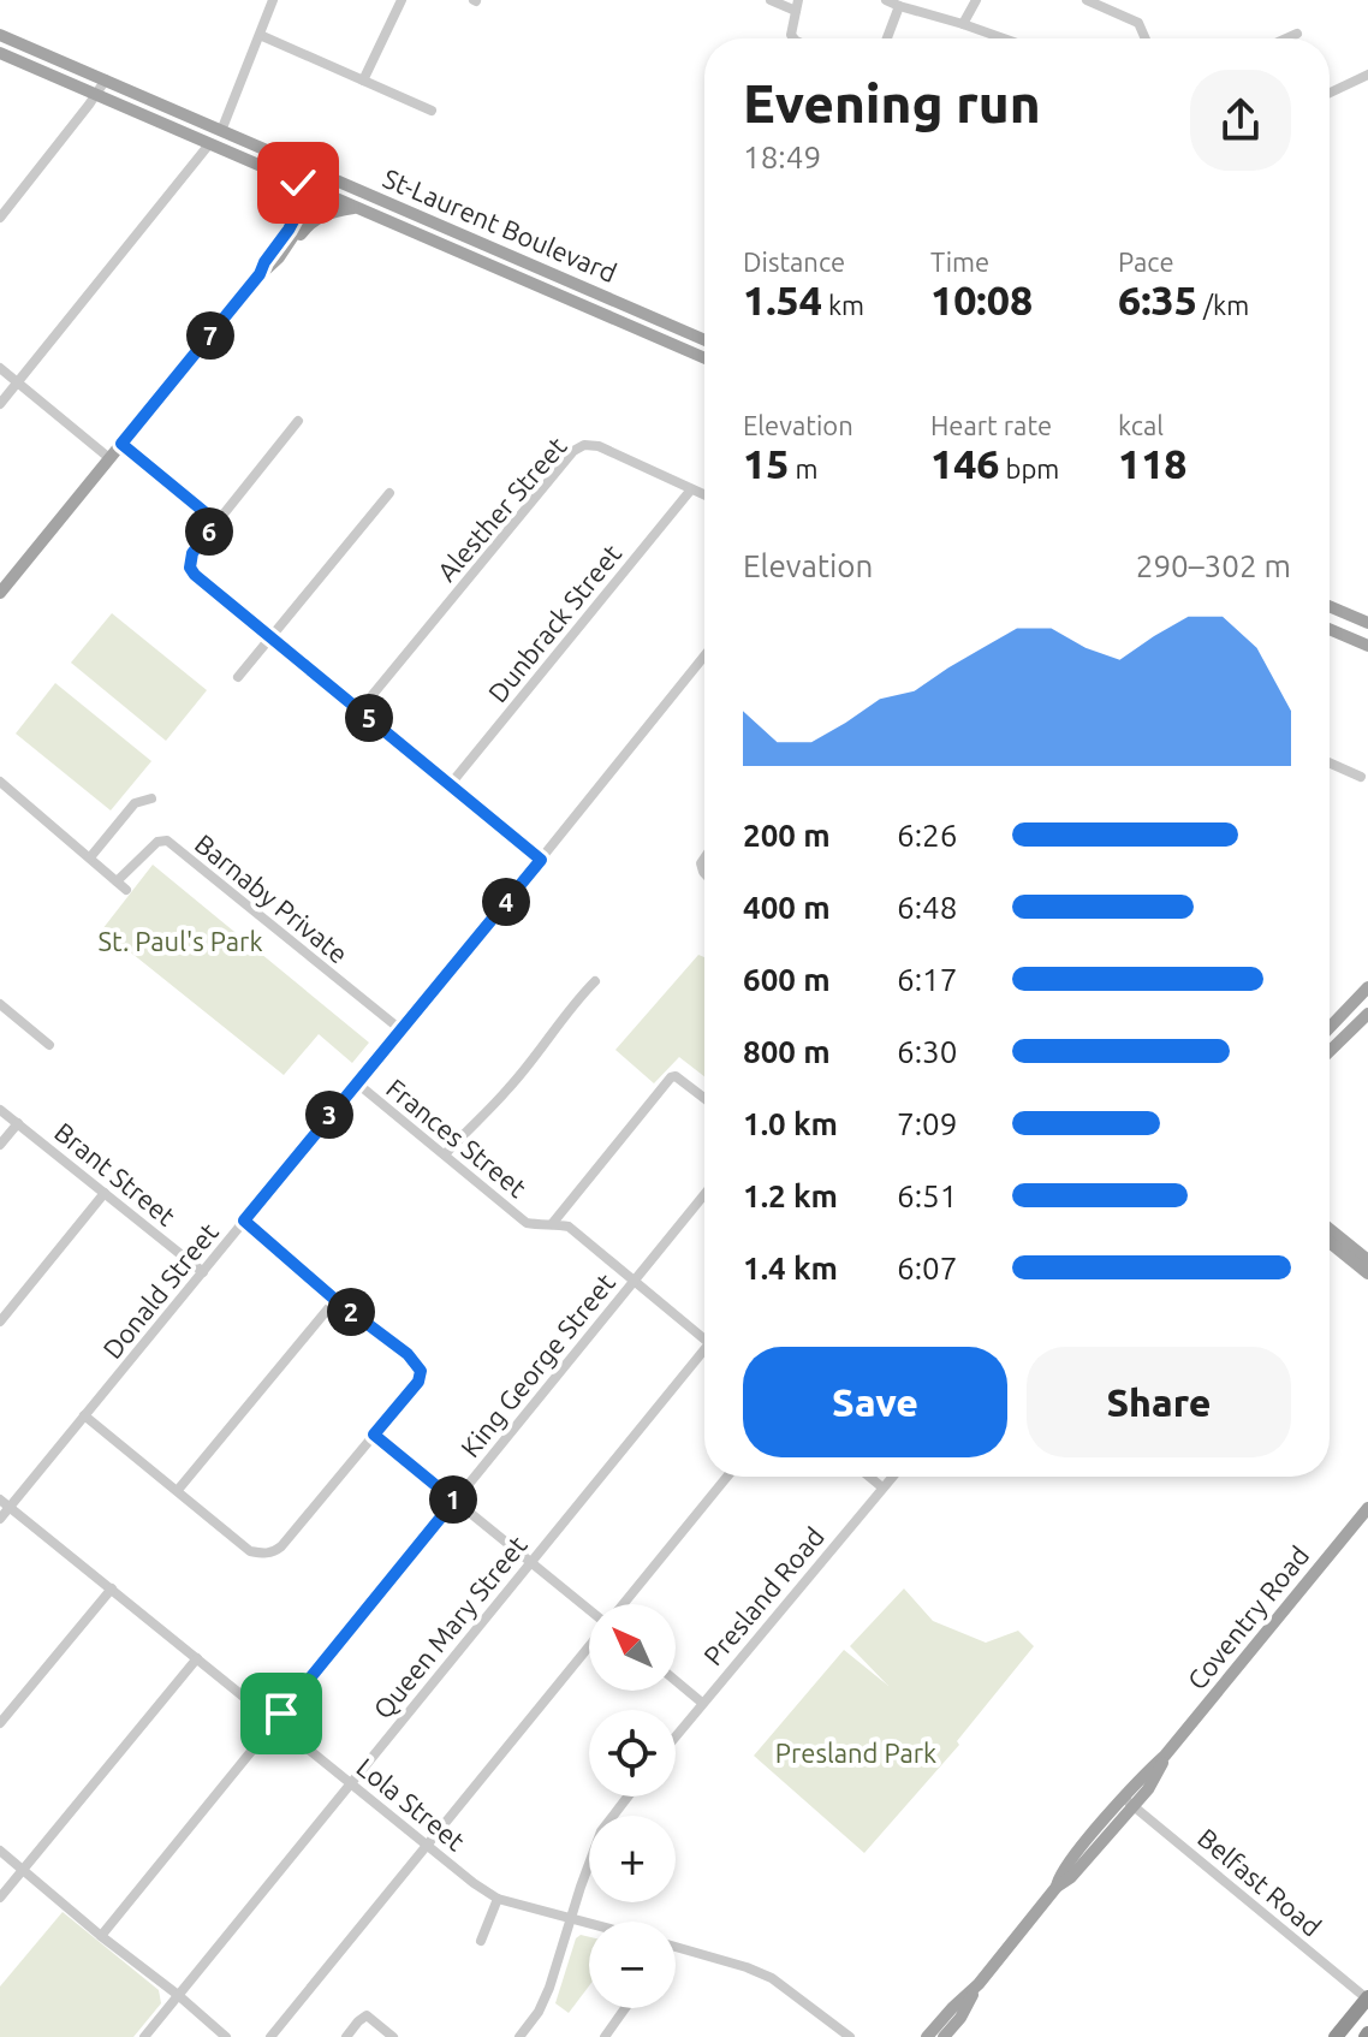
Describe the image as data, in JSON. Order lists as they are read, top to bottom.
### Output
{
  "streets": {
    "main road": ["St-Laurent Boulevard", "Coventry Road"],
    "street": [
      "Alesther Street",
      "Dunbrack Street",
      "Barnaby Private",
      "Frances Street",
      "Brant Street",
      "Donald Street",
      "King George Street",
      "Presland Road",
      "Queen Mary Street",
      "Lola Street",
      "Belfast Road"
    ]
  },
  "crossings": [
    ["Alesther Street", "Dunbrack Street"],
    ["Barnaby Private", "Donald Street"],
    ["Frances Street", "Donald Street"],
    ["Frances Street", "King George Street"],
    ["Brant Street", "Donald Street"],
    ["Donald Street", "Lola Street"],
    ["King George Street", "Lola Street"],
    ["Coventry Road", "Belfast Road"],
    ["Queen Mary Street", "Lola Street"]
  ],
  "parks": ["St. Paul's Park", "Presland Park"],
  "north": "top left",
  "page": {
    "heading": ["Evening run", "18:49"],
    "stats": [
      ["Distance", "1.54 km"],
      ["Time", "10:08"],
      ["Pace", "6:35 /km"],
      ["Elevation", "15 m"],
      ["Heart rate", "146 bpm"],
      ["kcal", "118"]
    ],
    "pins": [
      "7",
      "6",
      "5",
      "4",
      "3",
      "2",
      "1"
    ],
    "chart": ["Elevation", "290–302 m"],
    "list": [
      {
        "name": "200 m",
        "note": "6:26"
      },
      {
        "name": "400 m",
        "note": "6:48"
      },
      {
        "name": "600 m",
        "note": "6:17"
      },
      {
        "name": "800 m",
        "note": "6:30"
      },
      {
        "name": "1.0 km",
        "note": "7:09"
      },
      {
        "name": "1.2 km",
        "note": "6:51"
      },
      {
        "name": "1.4 km",
        "note": "6:07"
      }
    ],
    "buttons": ["Save", "Share"],
    "map_buttons": ["+", "−"]
  }
}
